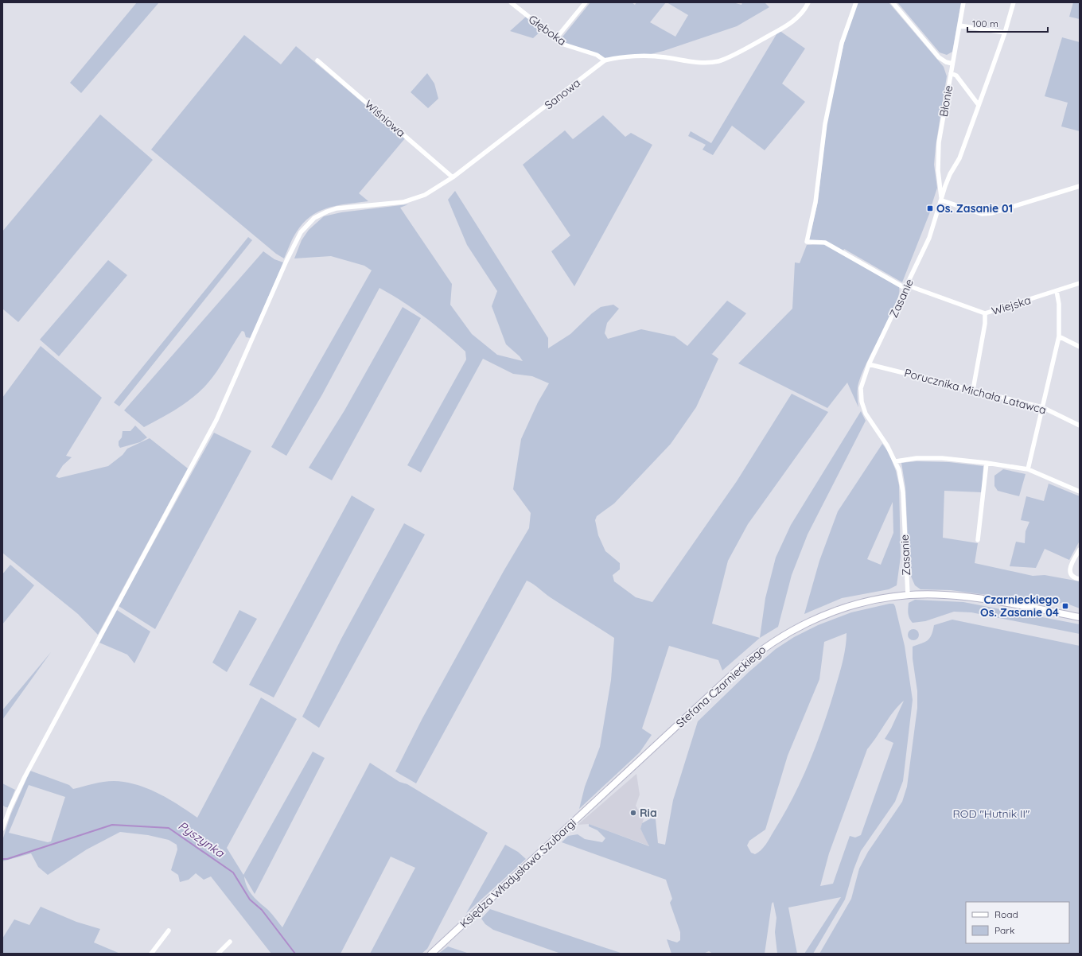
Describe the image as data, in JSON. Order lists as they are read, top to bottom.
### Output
{
  "streets": {
    "street": [
      "Głęboka",
      "Sanowa",
      "Błonie",
      "Wiśniowa",
      "Zasanie",
      "Wiejska",
      "Porucznika Michała Latawca",
      "Stefana Czarnieckiego",
      "Księdza Władysława Szubargi"
    ]
  },
  "crossings": [
    ["Głęboka", "Sanowa"],
    ["Sanowa", "Wiśniowa"],
    ["Błonie", "Zasanie"],
    ["Zasanie", "Wiejska"],
    ["Zasanie", "Porucznika Michała Latawca"],
    ["Zasanie", "Stefana Czarnieckiego"],
    ["Stefana Czarnieckiego", "Księdza Władysława Szubargi"]
  ],
  "water": ["Pyszynka"],
  "parks": ["ROD \"Hutnik II\""],
  "places": {
    "transit": ["Os. Zasanie 01", "Czarnieckiego Os. Zasanie 04"],
    "other": ["Ria"]
  },
  "legend": ["Road", "Park"],
  "scale_bar": "100 m"
}
